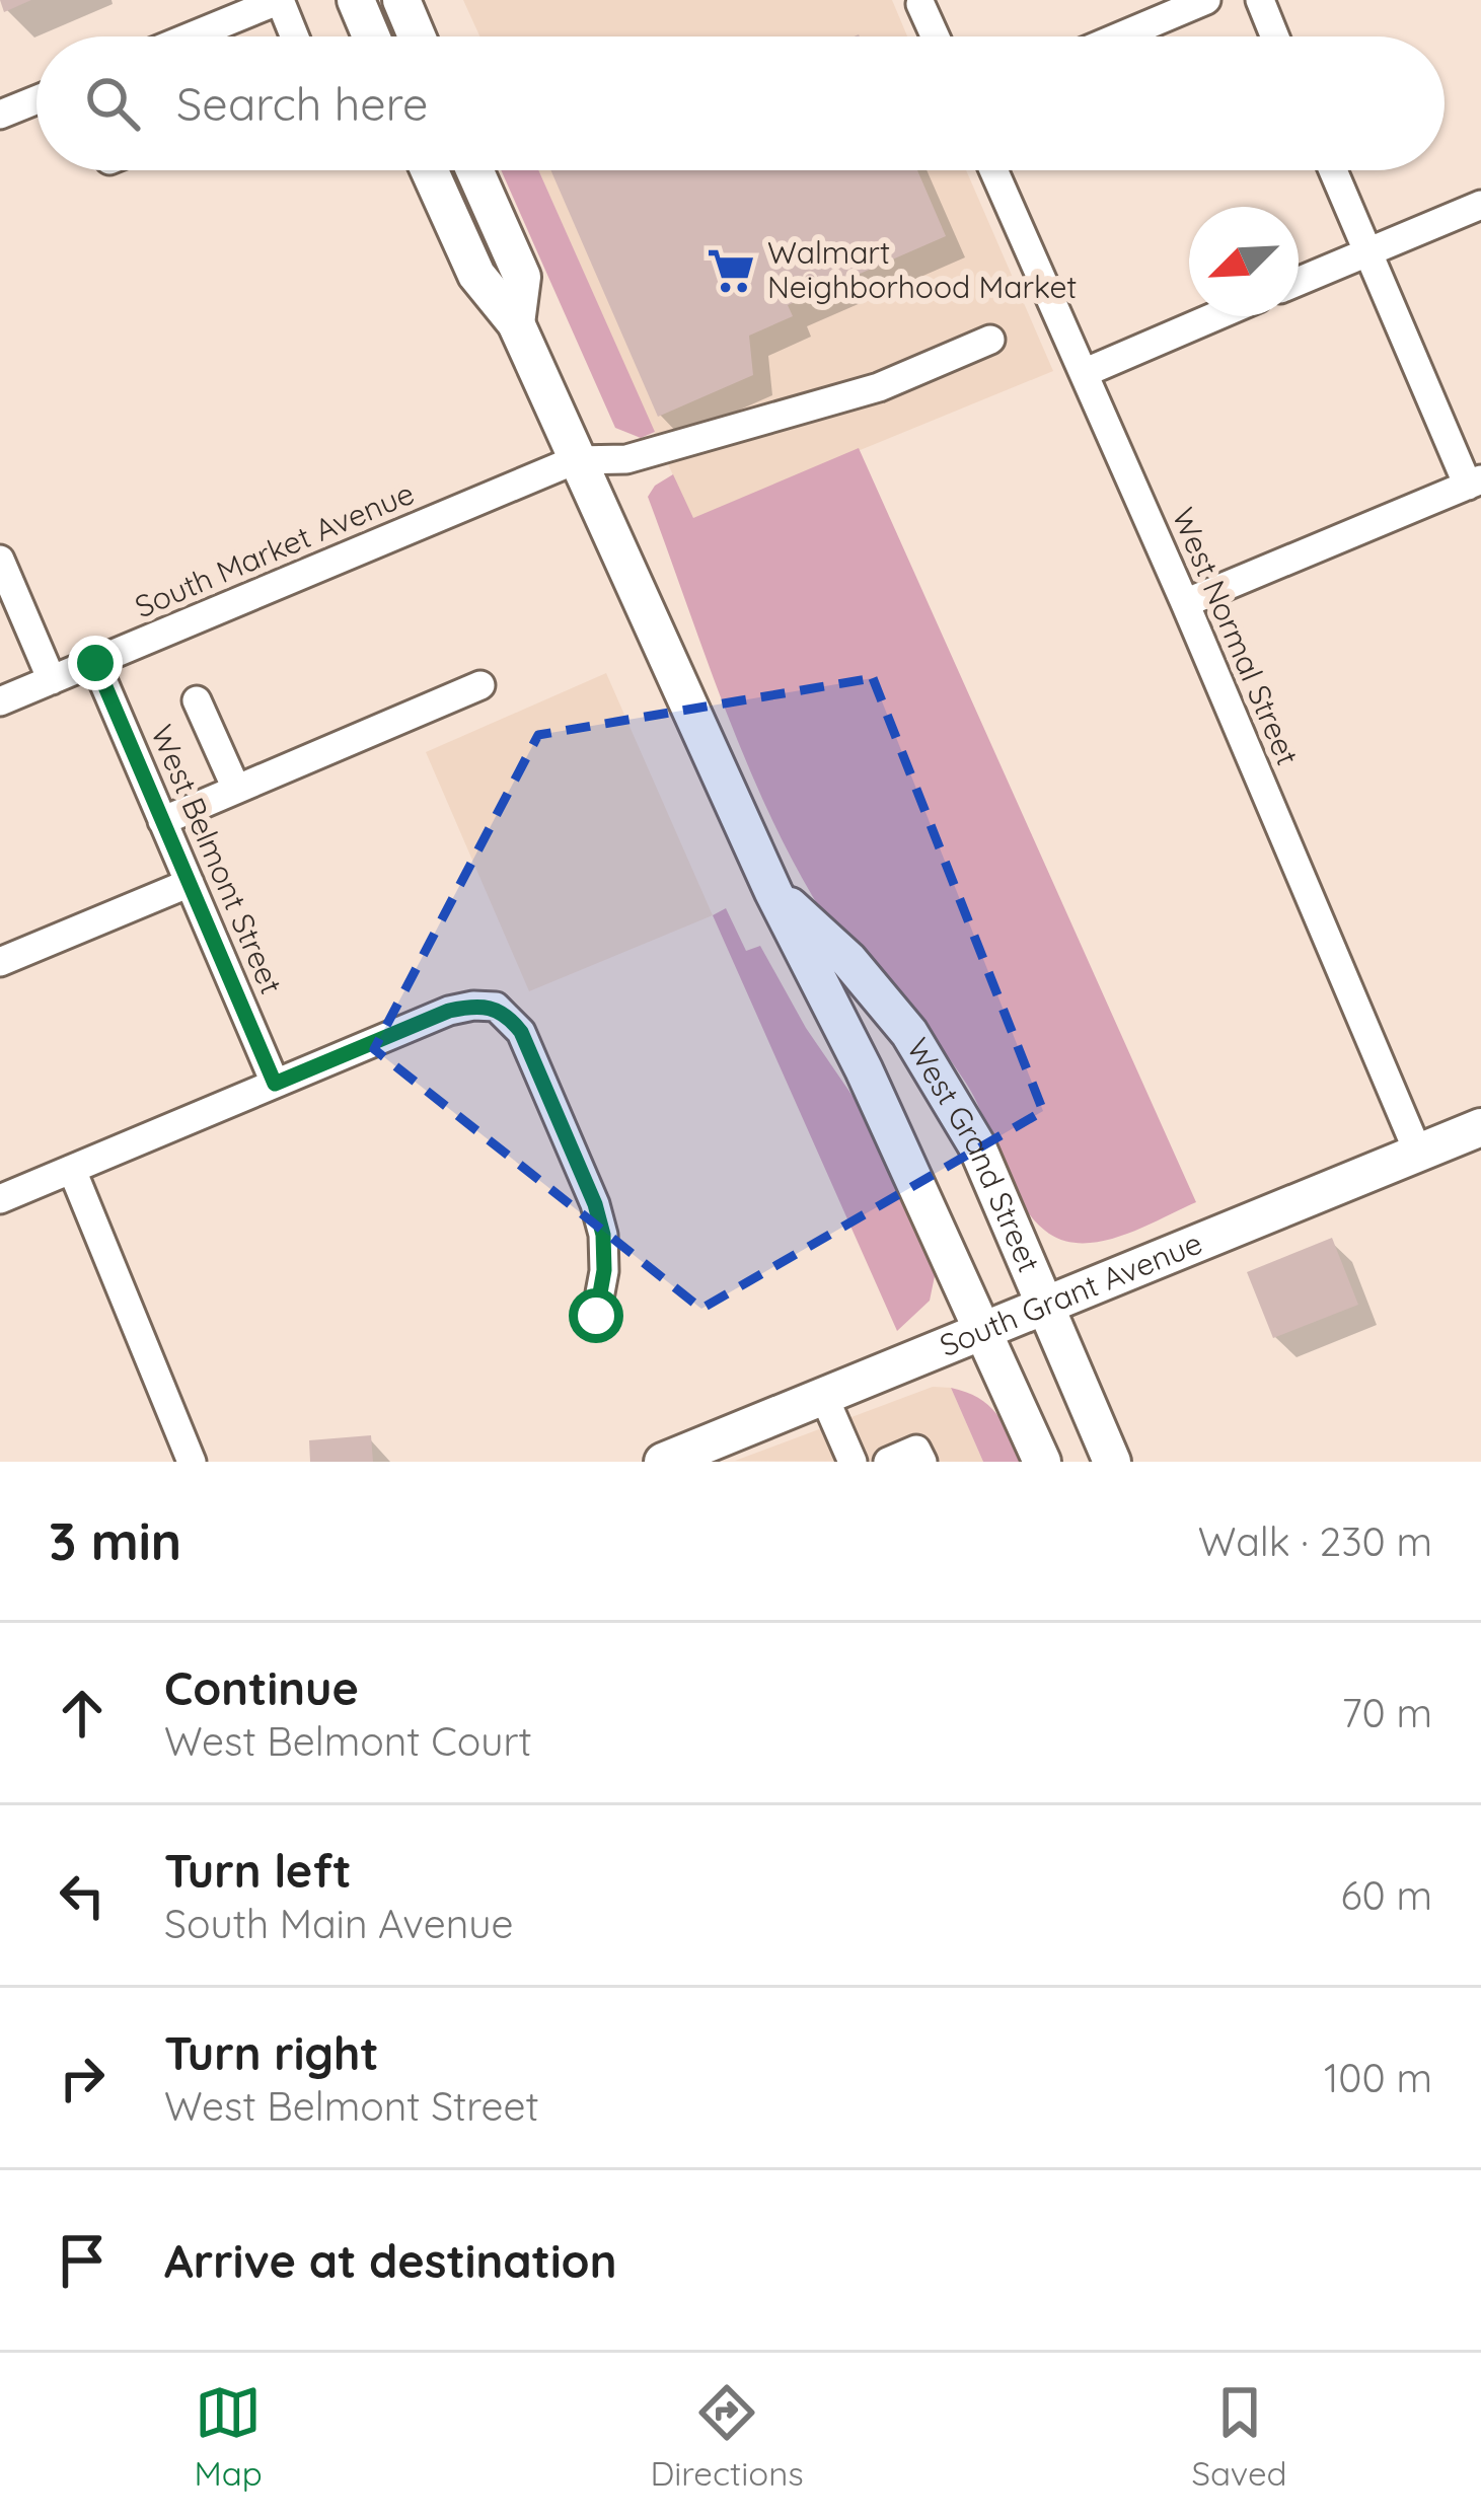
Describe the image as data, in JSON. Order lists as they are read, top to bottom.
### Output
{
  "streets": {
    "main road": ["West Grand Street", "South Grant Avenue"],
    "street": ["South Market Avenue", "West Normal Street", "West Belmont Street"]
  },
  "crossings": [
    ["South Market Avenue", "West Belmont Street"],
    ["South Market Avenue", "West Grand Street"],
    ["West Normal Street", "South Grant Avenue"],
    ["West Grand Street", "South Grant Avenue"]
  ],
  "places": {
    "supermarket": ["Walmart Neighborhood Market"]
  },
  "north": "bottom left",
  "page": {
    "search": "Search here",
    "heading": ["3 min", "Walk · 230 m"],
    "list": [
      ["Continue", "West Belmont Court", "70 m"],
      ["Turn left", "South Main Avenue", "60 m"],
      ["Turn right", "West Belmont Street", "100 m"],
      "Arrive at destination"
    ],
    "nav": ["Map", "Directions", "Saved"]
  }
}
